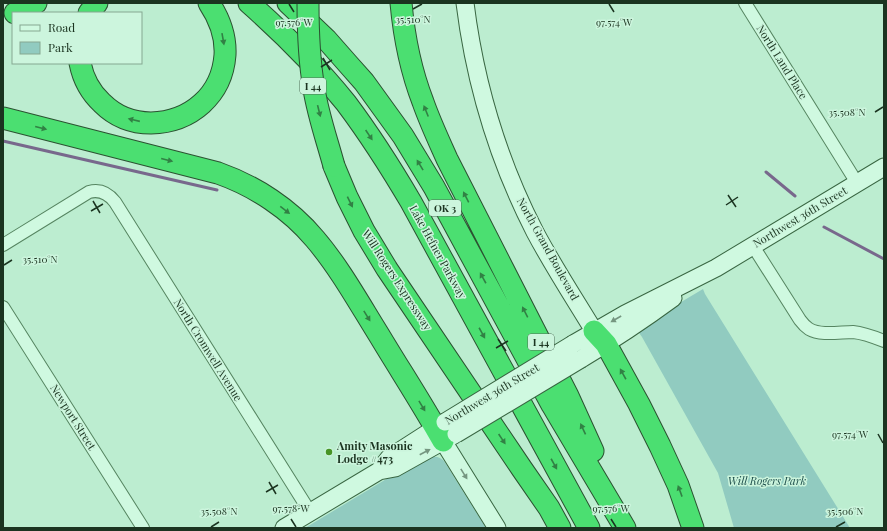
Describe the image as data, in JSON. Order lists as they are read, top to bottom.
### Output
{
  "streets": {
    "highway": [
      "I 44",
      "OK 3",
      "Lake Hefner Parkway",
      "Will Rogers Expressway"
    ],
    "main road": ["Northwest 36th Street", "North Grand Boulevard"],
    "street": ["North Land Place", "North Cromwell Avenue", "Newport Street"]
  },
  "crossings": [
    ["North Land Place", "Northwest 36th Street"],
    ["Northwest 36th Street", "North Grand Boulevard"],
    ["Northwest 36th Street", "North Cromwell Avenue"]
  ],
  "parks": ["Will Rogers Park"],
  "places": ["Amity Masonic Lodge #473"],
  "legend": ["Road", "Park"],
  "coordinates": [
    "35.510°N",
    "97.574°W",
    "97.576°W",
    "35.508°N",
    "97.578°W",
    "35.506°N"
  ]
}
